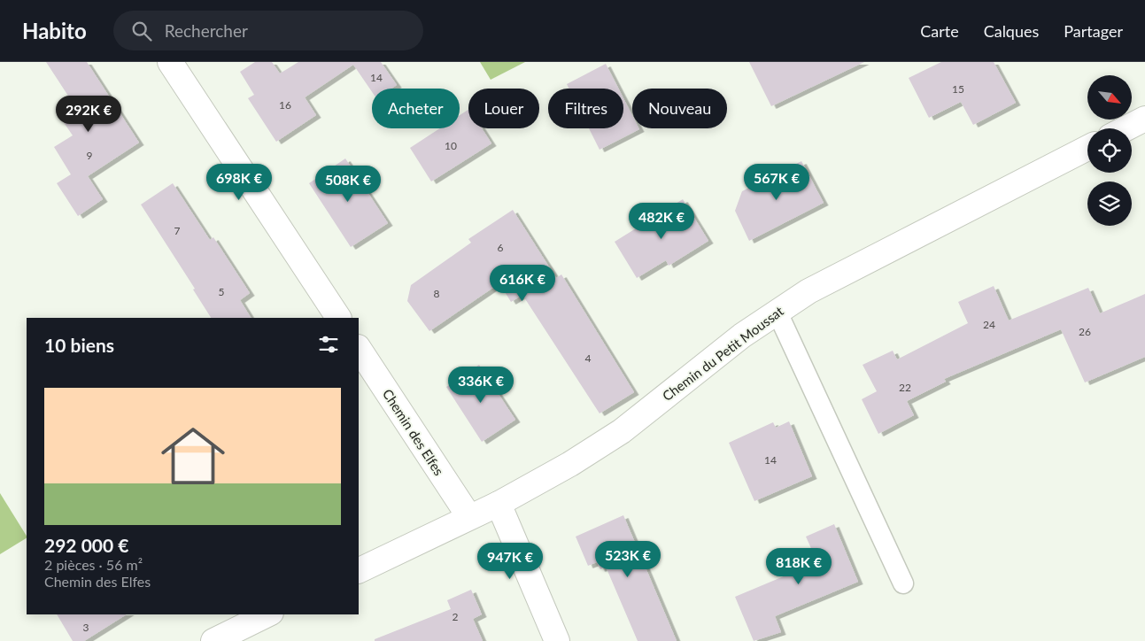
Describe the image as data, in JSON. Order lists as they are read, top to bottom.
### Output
{
  "streets": {
    "street": ["Chemin du Petit Moussat", "Chemin des Elfes"]
  },
  "crossings": [
    ["Chemin du Petit Moussat", "Chemin des Elfes"]
  ],
  "house_numbers": [
    "14",
    "15",
    "16",
    "10",
    "9",
    "7",
    "6",
    "5",
    "8",
    "24",
    "26",
    "4",
    "22",
    "14",
    "2",
    "3"
  ],
  "north": "bottom right",
  "page": {
    "header": "Habito",
    "search": "Rechercher",
    "nav": ["Carte", "Calques", "Partager"],
    "chip": [
      "Acheter",
      "Louer",
      "Filtres",
      "Nouveau"
    ],
    "price": [
      "292K €",
      "698K €",
      "567K €",
      "508K €",
      "482K €",
      "616K €",
      "336K €",
      "523K €",
      "947K €",
      "818K €"
    ],
    "heading": "10 biens",
    "list": [
      {
        "name": "292 000 €",
        "note": "2 pièces · 56 m² · Chemin des Elfes"
      }
    ]
  }
}
